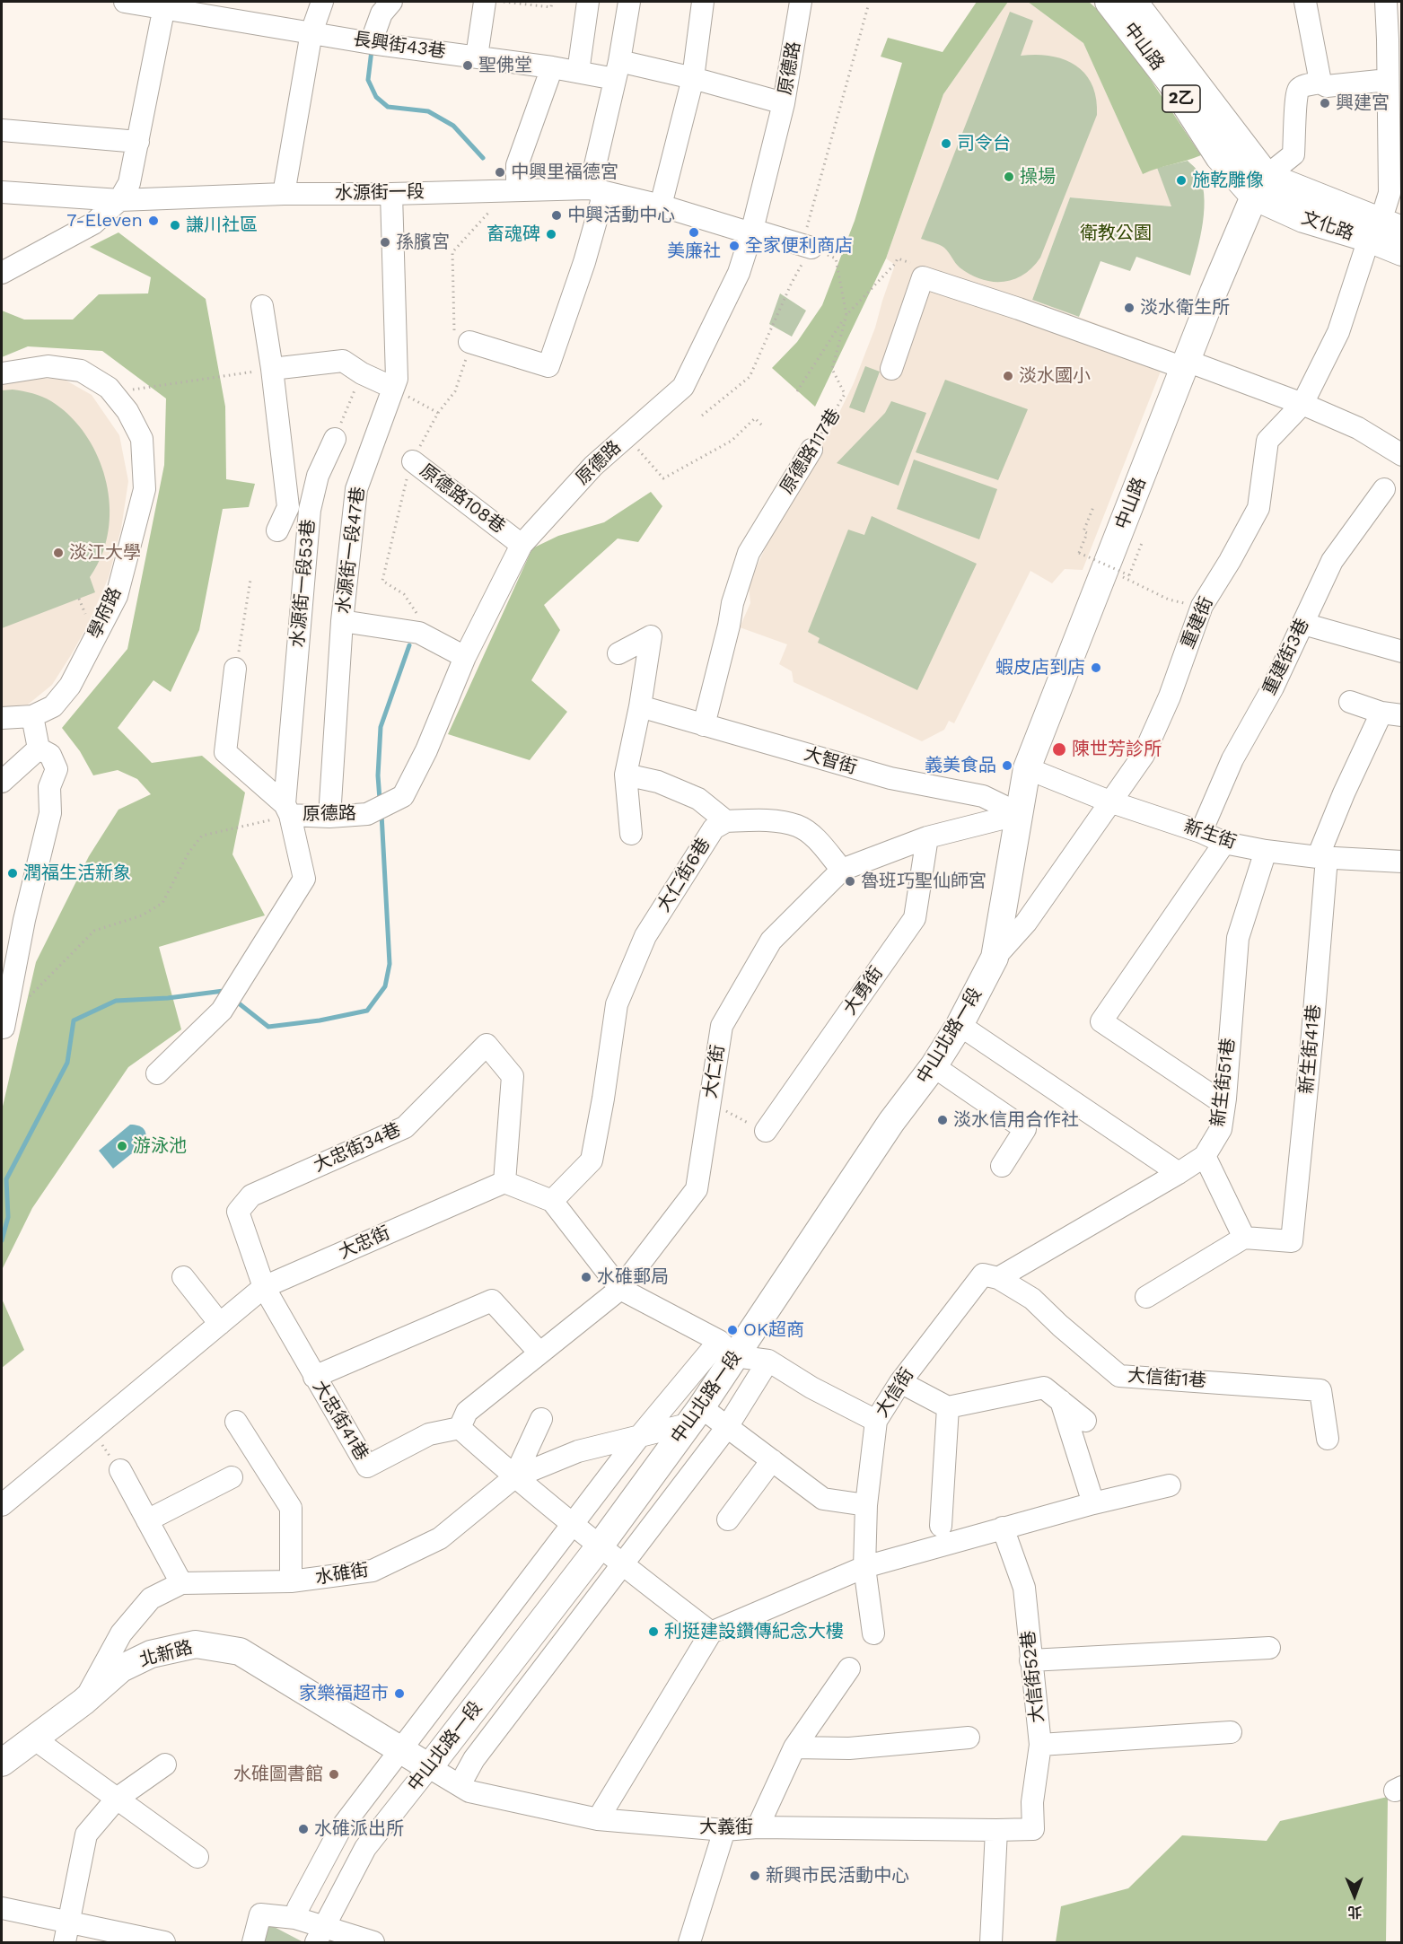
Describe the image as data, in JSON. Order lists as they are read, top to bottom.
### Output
{
  "streets": {
    "main road": [
      "中山路",
      "2乙",
      "文化路",
      "中山北路一段",
      "北新路"
    ],
    "street": [
      "長興街43巷",
      "原德路",
      "水源街一段",
      "原德路117巷",
      "原德路108巷",
      "水源街一段47巷",
      "水源街一段53巷",
      "學府路",
      "重建街",
      "重建街3巷",
      "大智街",
      "新生街",
      "大仁街6巷",
      "大勇街",
      "新生街41巷",
      "大仁街",
      "新生街51巷",
      "大忠街34巷",
      "大忠街",
      "大信街1巷",
      "大信街",
      "大忠街41巷",
      "水碓街",
      "大信街52巷",
      "大義街"
    ]
  },
  "crossings": [
    ["長興街43巷", "原德路"],
    ["中山路", "文化路"],
    ["中山路", "大智街"],
    ["中山路", "新生街"],
    ["中山路", "中山北路一段"],
    ["中山路", "大仁街"],
    ["原德路", "水源街一段"],
    ["原德路", "原德路108巷"],
    ["原德路", "水源街一段47巷"],
    ["原德路", "水源街一段53巷"],
    ["水源街一段", "水源街一段47巷"],
    ["文化路", "重建街"],
    ["原德路117巷", "大智街"],
    ["重建街", "新生街"],
    ["重建街", "中山北路一段"],
    ["重建街3巷", "新生街"],
    ["大智街", "中山北路一段"],
    ["大智街", "大仁街"],
    ["新生街", "新生街41巷"],
    ["新生街", "新生街51巷"],
    ["大勇街", "大仁街"],
    ["中山北路一段", "大仁街"],
    ["中山北路一段", "水碓街"],
    ["中山北路一段", "北新路"],
    ["中山北路一段", "大義街"],
    ["大仁街", "大忠街41巷"],
    ["新生街51巷", "大信街1巷"],
    ["新生街51巷", "大信街"],
    ["大忠街34巷", "大忠街"],
    ["大忠街34巷", "大忠街41巷"],
    ["大忠街", "大忠街41巷"],
    ["大信街1巷", "大信街"],
    ["水碓街", "北新路"],
    ["北新路", "大義街"],
    ["大信街52巷", "大義街"]
  ],
  "parks": ["衛教公園"],
  "places": [
    "聖佛堂",
    "興建宮",
    "司令台",
    "中興里福德宮",
    "操場",
    "施乾雕像",
    "中興活動中心",
    "7-Eleven",
    "謙川社區",
    "美廉社",
    "畜魂碑",
    "孫臏宮",
    "全家便利商店",
    "淡水衛生所",
    "淡水國小",
    "淡江大學",
    "蝦皮店到店",
    "陳世芳診所",
    "義美食品",
    "潤福生活新象",
    "魯班巧聖仙師宮",
    "淡水信用合作社",
    "游泳池",
    "水碓郵局",
    "OK超商",
    "利挺建設鑽傳紀念大樓",
    "家樂福超市",
    "水碓圖書館",
    "水碓派出所",
    "新興市民活動中心"
  ],
  "north": "bottom"
}
